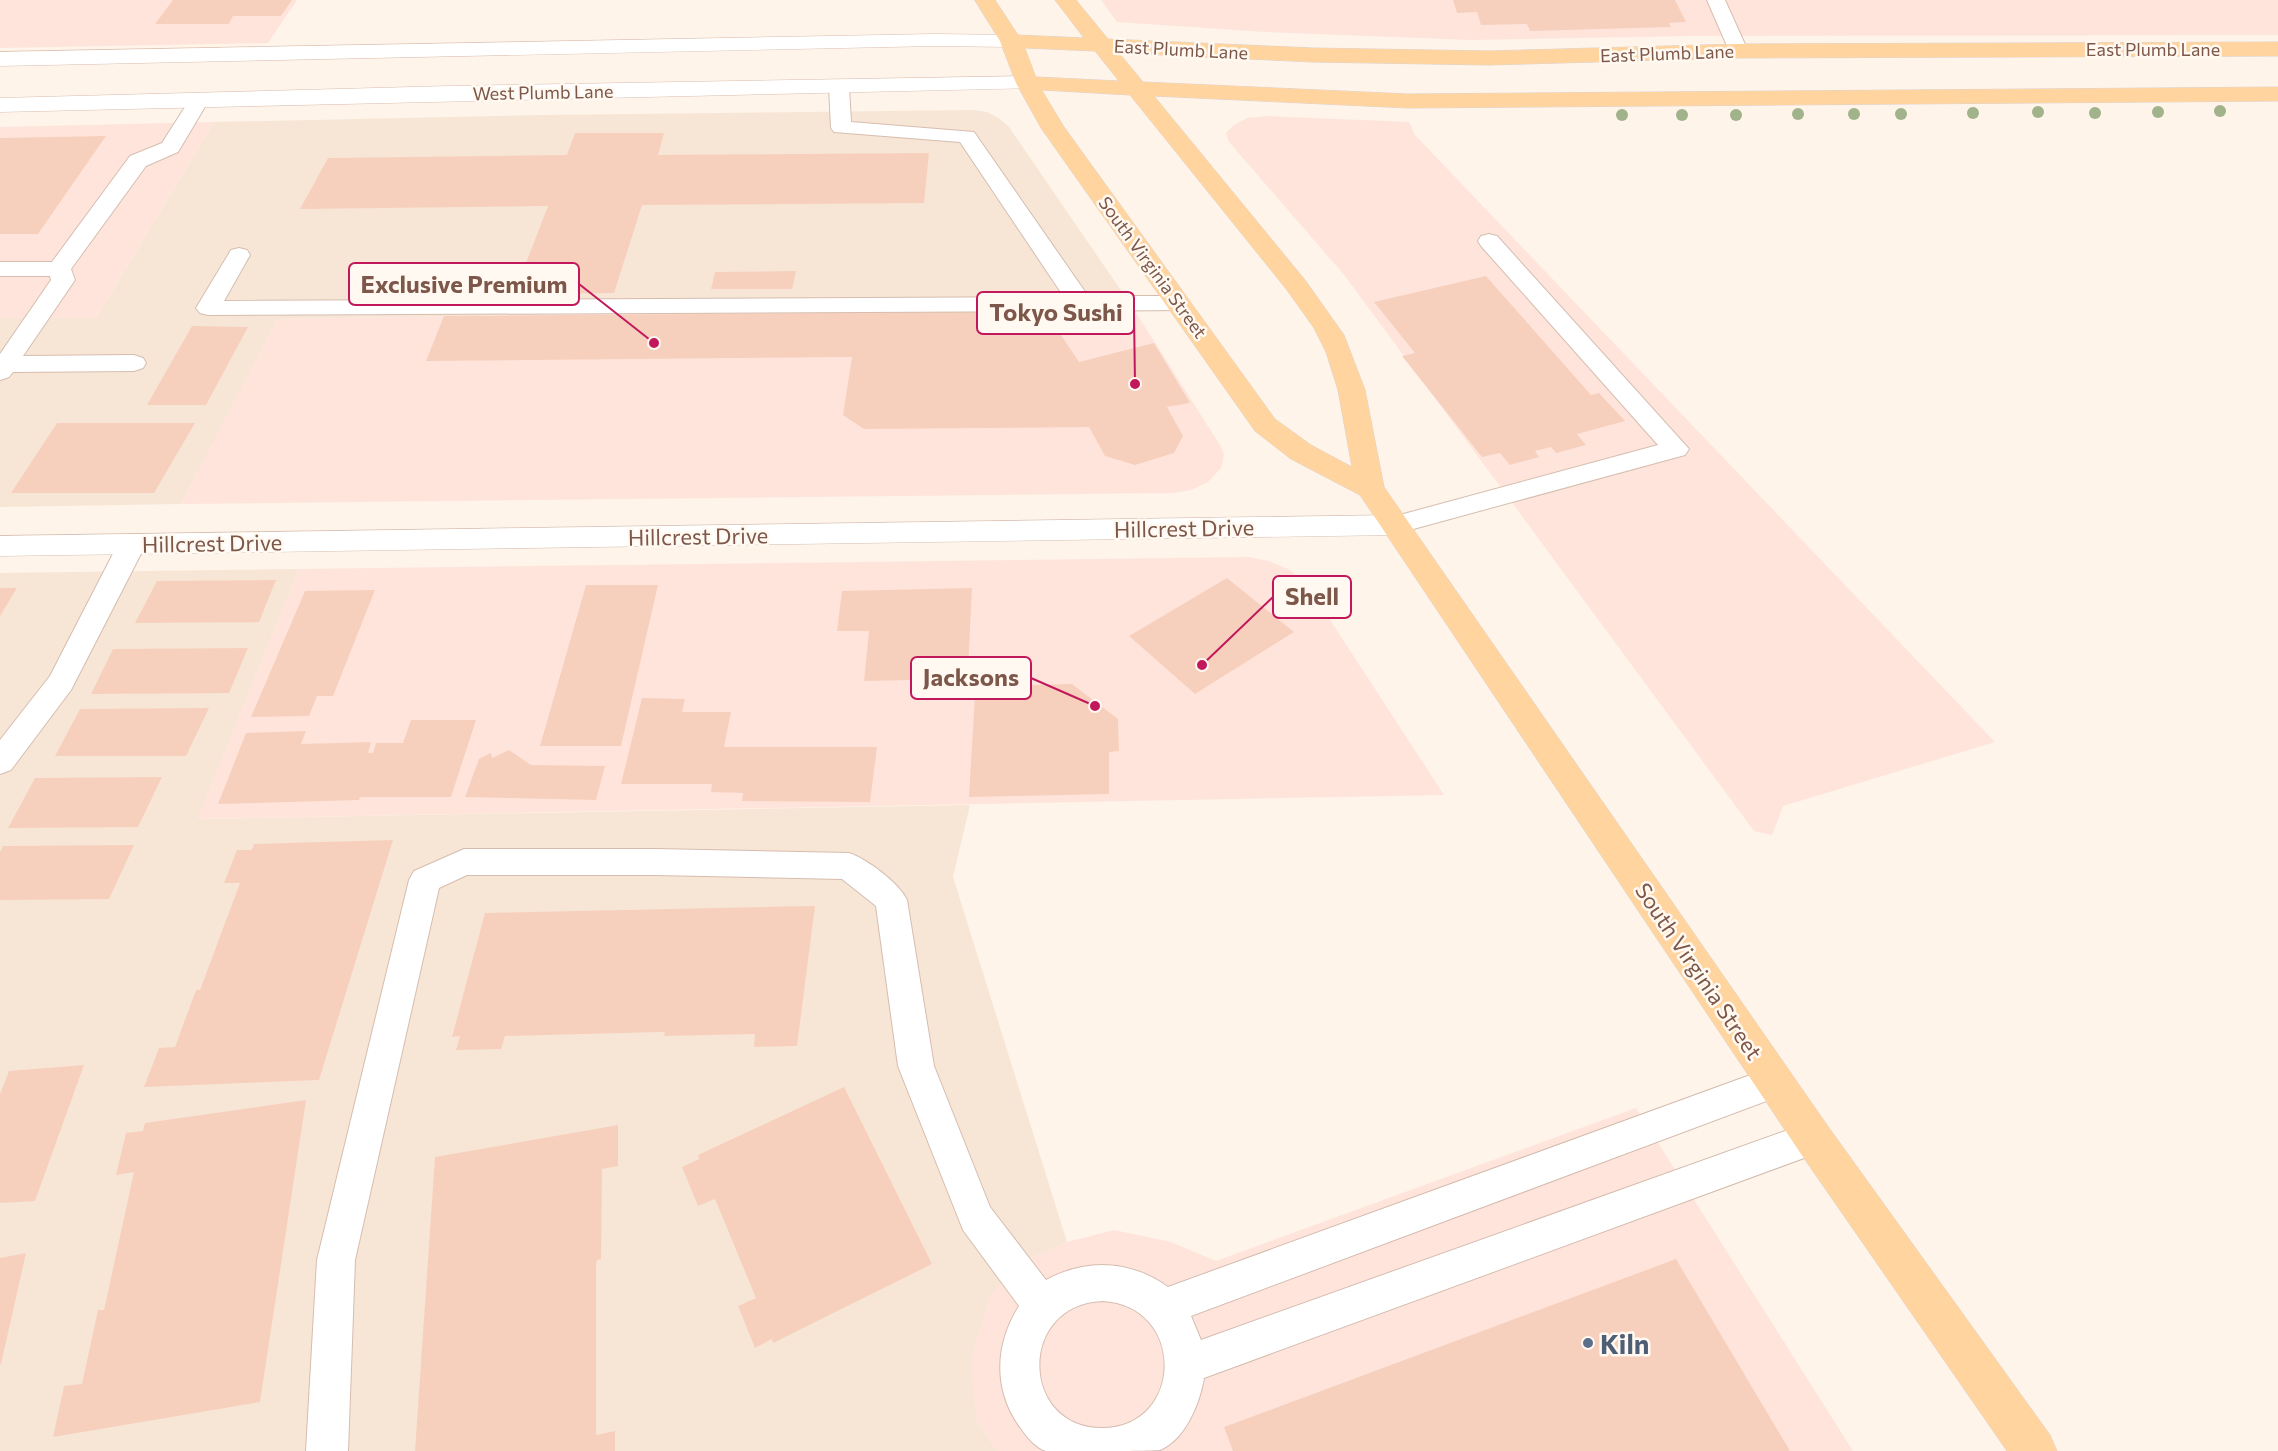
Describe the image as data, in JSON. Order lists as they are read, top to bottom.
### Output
{
  "streets": {
    "main road": [
      "East Plumb Lane",
      "West Plumb Lane",
      "South Virginia Street",
      "Hillcrest Drive"
    ]
  },
  "crossings": [
    ["East Plumb Lane", "West Plumb Lane"],
    ["East Plumb Lane", "South Virginia Street"],
    ["West Plumb Lane", "South Virginia Street"],
    ["South Virginia Street", "Hillcrest Drive"]
  ],
  "places": [
    "Exclusive Premium",
    "Tokyo Sushi",
    "Shell",
    "Jacksons",
    "Kiln"
  ]
}
